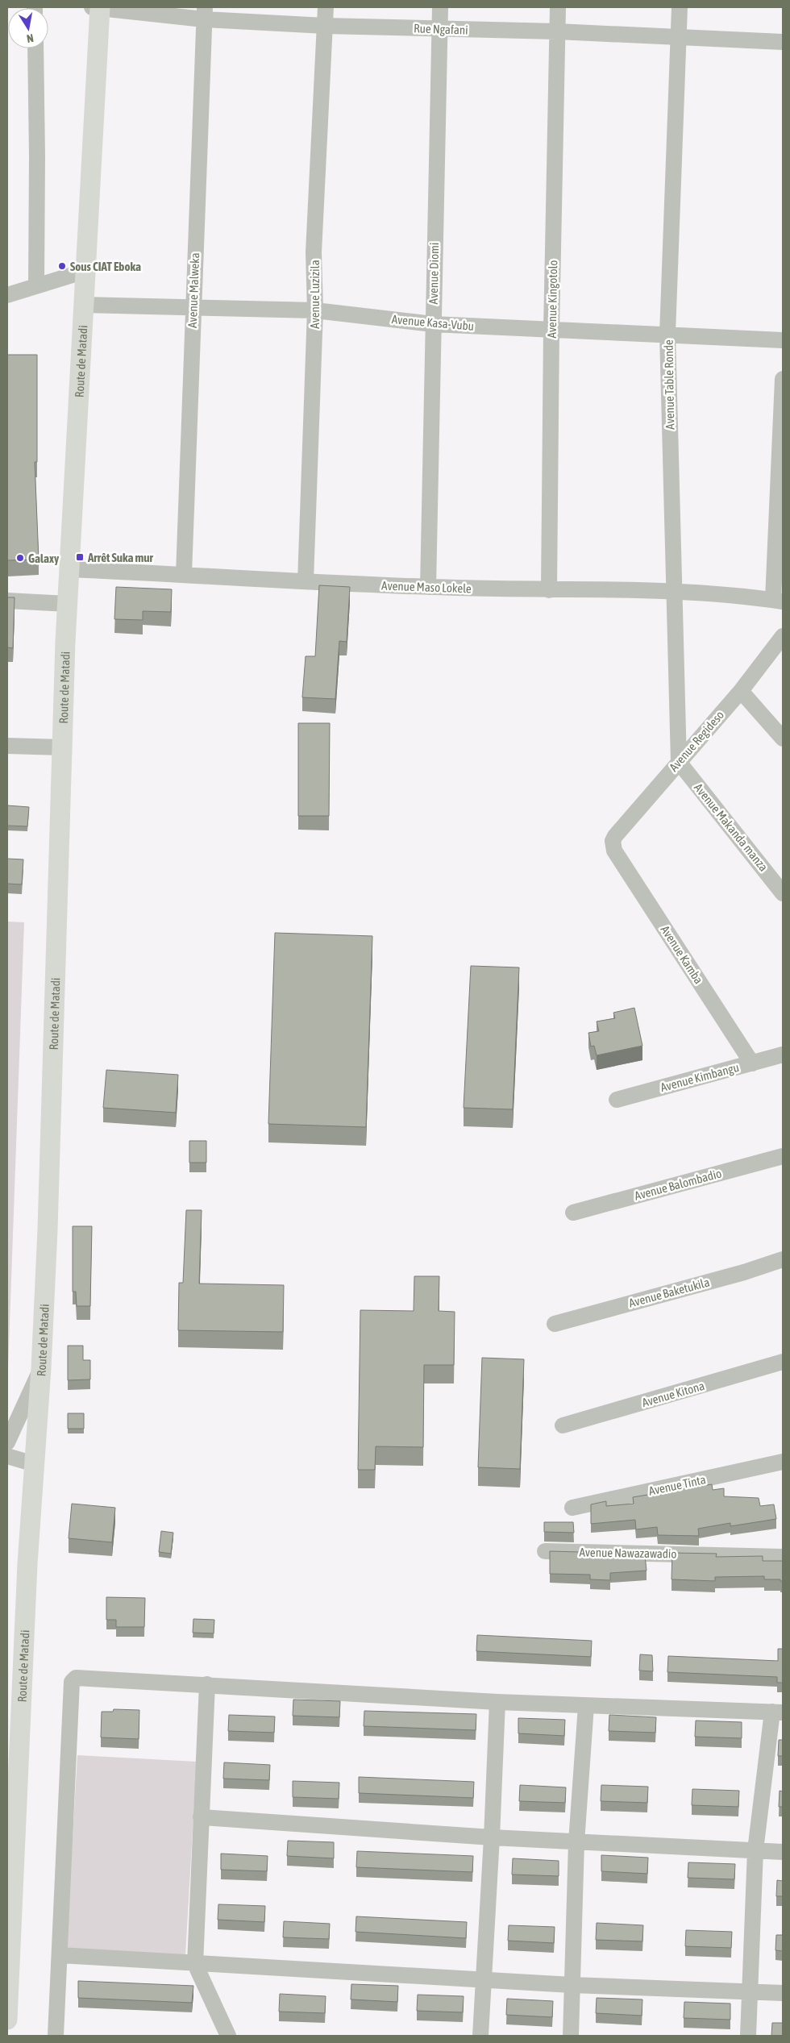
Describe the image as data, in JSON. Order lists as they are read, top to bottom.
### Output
{
  "streets": {
    "main road": ["Route de Matadi"],
    "street": [
      "Rue Ngafani",
      "Avenue Diomi",
      "Avenue Malweka",
      "Avenue Luzizila",
      "Avenue Kingotolo",
      "Avenue Kasa-Vubu",
      "Avenue Table Ronde",
      "Avenue Maso Lokele",
      "Avenue Regideso",
      "Avenue Makanda manza",
      "Avenue Kamba",
      "Avenue Kimbangu",
      "Avenue Balombadio",
      "Avenue Baketukila",
      "Avenue Kitona",
      "Avenue Tinta",
      "Avenue Nawazawadio"
    ]
  },
  "crossings": [
    ["Rue Ngafani", "Avenue Diomi"],
    ["Rue Ngafani", "Avenue Malweka"],
    ["Rue Ngafani", "Avenue Luzizila"],
    ["Rue Ngafani", "Avenue Kingotolo"],
    ["Rue Ngafani", "Route de Matadi"],
    ["Rue Ngafani", "Avenue Table Ronde"],
    ["Avenue Diomi", "Avenue Kasa-Vubu"],
    ["Avenue Diomi", "Avenue Maso Lokele"],
    ["Avenue Malweka", "Avenue Kasa-Vubu"],
    ["Avenue Malweka", "Avenue Maso Lokele"],
    ["Avenue Luzizila", "Avenue Kasa-Vubu"],
    ["Avenue Luzizila", "Avenue Maso Lokele"],
    ["Avenue Kingotolo", "Avenue Kasa-Vubu"],
    ["Avenue Kingotolo", "Avenue Maso Lokele"],
    ["Avenue Kasa-Vubu", "Route de Matadi"],
    ["Avenue Kasa-Vubu", "Avenue Table Ronde"],
    ["Route de Matadi", "Avenue Maso Lokele"],
    ["Avenue Table Ronde", "Avenue Maso Lokele"],
    ["Avenue Table Ronde", "Avenue Regideso"],
    ["Avenue Table Ronde", "Avenue Makanda manza"],
    ["Avenue Regideso", "Avenue Makanda manza"],
    ["Avenue Regideso", "Avenue Kamba"],
    ["Avenue Kamba", "Avenue Kimbangu"]
  ],
  "places": {
    "other": ["Sous CIAT Eboka", "Galaxy"],
    "transit": ["Arrêt Suka mur"]
  },
  "north": "bottom"
}
